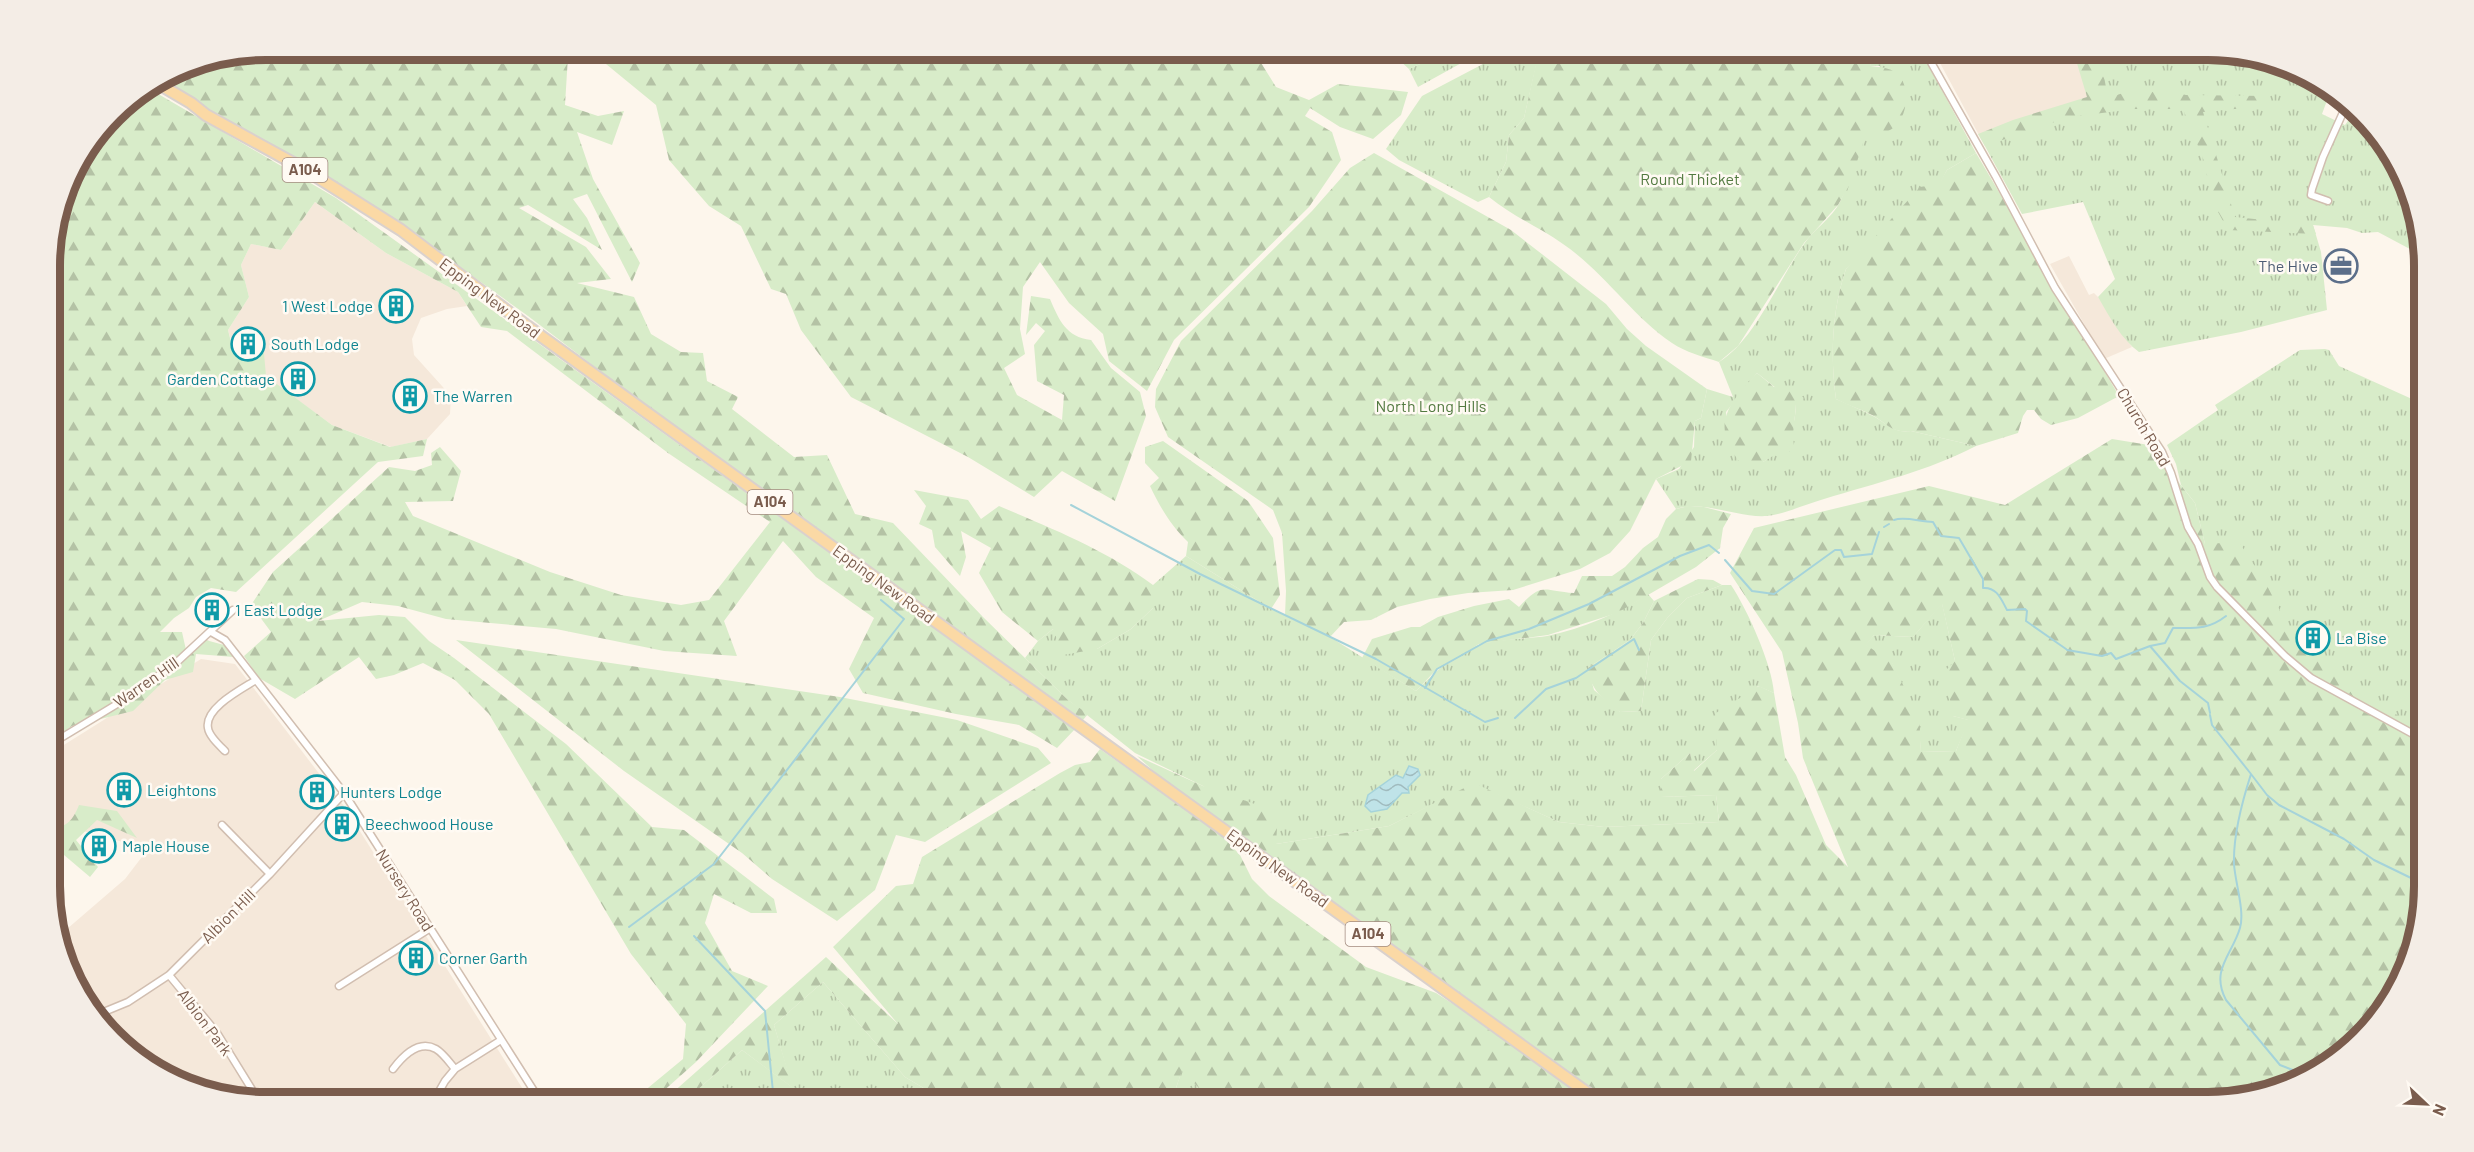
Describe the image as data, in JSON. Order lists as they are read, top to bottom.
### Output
{
  "streets": {
    "main road": ["A104", "Epping New Road"],
    "street": [
      "Church Road",
      "Warren Hill",
      "Nursery Road",
      "Albion Hill",
      "Albion Park"
    ]
  },
  "crossings": [
    ["Warren Hill", "Nursery Road"],
    ["Nursery Road", "Albion Hill"],
    ["Albion Hill", "Albion Park"]
  ],
  "parks": ["Round Thicket", "North Long Hills"],
  "places": {
    "office": ["The Hive"],
    "building": [
      "1 West Lodge",
      "South Lodge",
      "Garden Cottage",
      "The Warren",
      "1 East Lodge",
      "La Bise",
      "Leightons",
      "Hunters Lodge",
      "Beechwood House",
      "Maple House",
      "Corner Garth"
    ]
  },
  "north": "bottom right"
}
